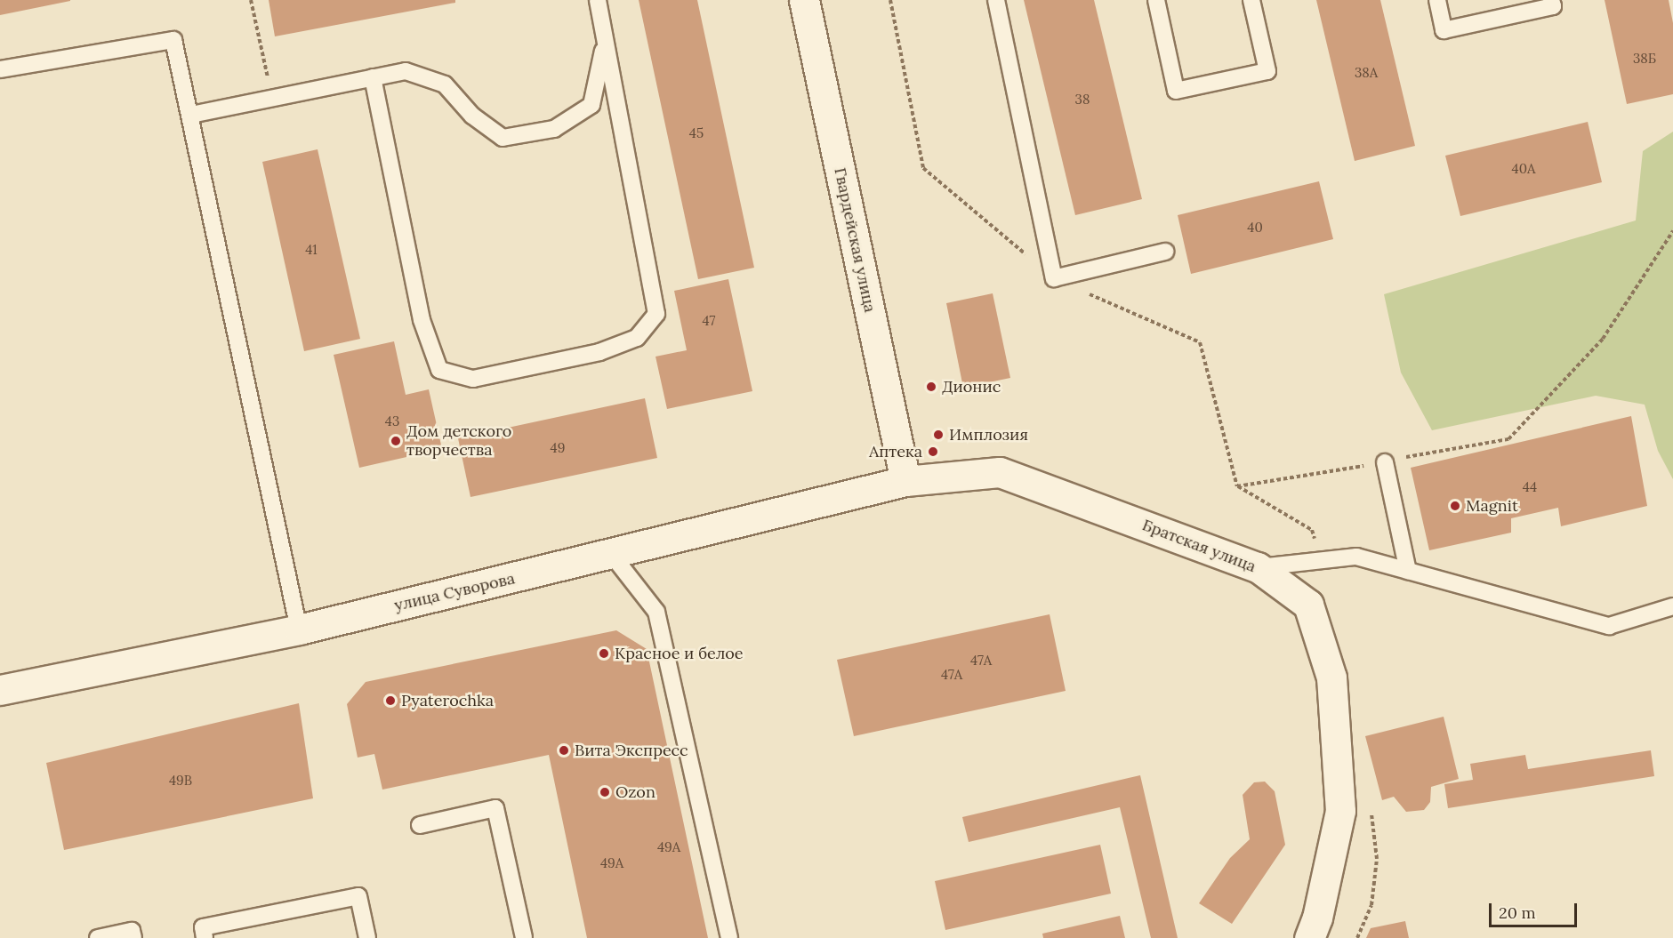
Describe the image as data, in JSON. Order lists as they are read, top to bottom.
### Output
{
  "streets": {
    "street": ["Гвардейская улица", "Братская улица", "улица Суворова"]
  },
  "crossings": [
    ["Гвардейская улица", "Братская улица"],
    ["Гвардейская улица", "улица Суворова"],
    ["Братская улица", "улица Суворова"]
  ],
  "places": [
    "Дионис",
    "Имплозия",
    "Дом детского творчества",
    "Аптека",
    "Magnit",
    "Красное и белое",
    "Pyaterochka",
    "Вита Экспресс",
    "Ozon"
  ],
  "house_numbers": [
    "38Б",
    "38А",
    "38",
    "45",
    "40А",
    "40",
    "41",
    "47",
    "43",
    "49",
    "44",
    "47А",
    "47А",
    "49В",
    "49А",
    "49А"
  ],
  "scale_bar": "20 m"
}
